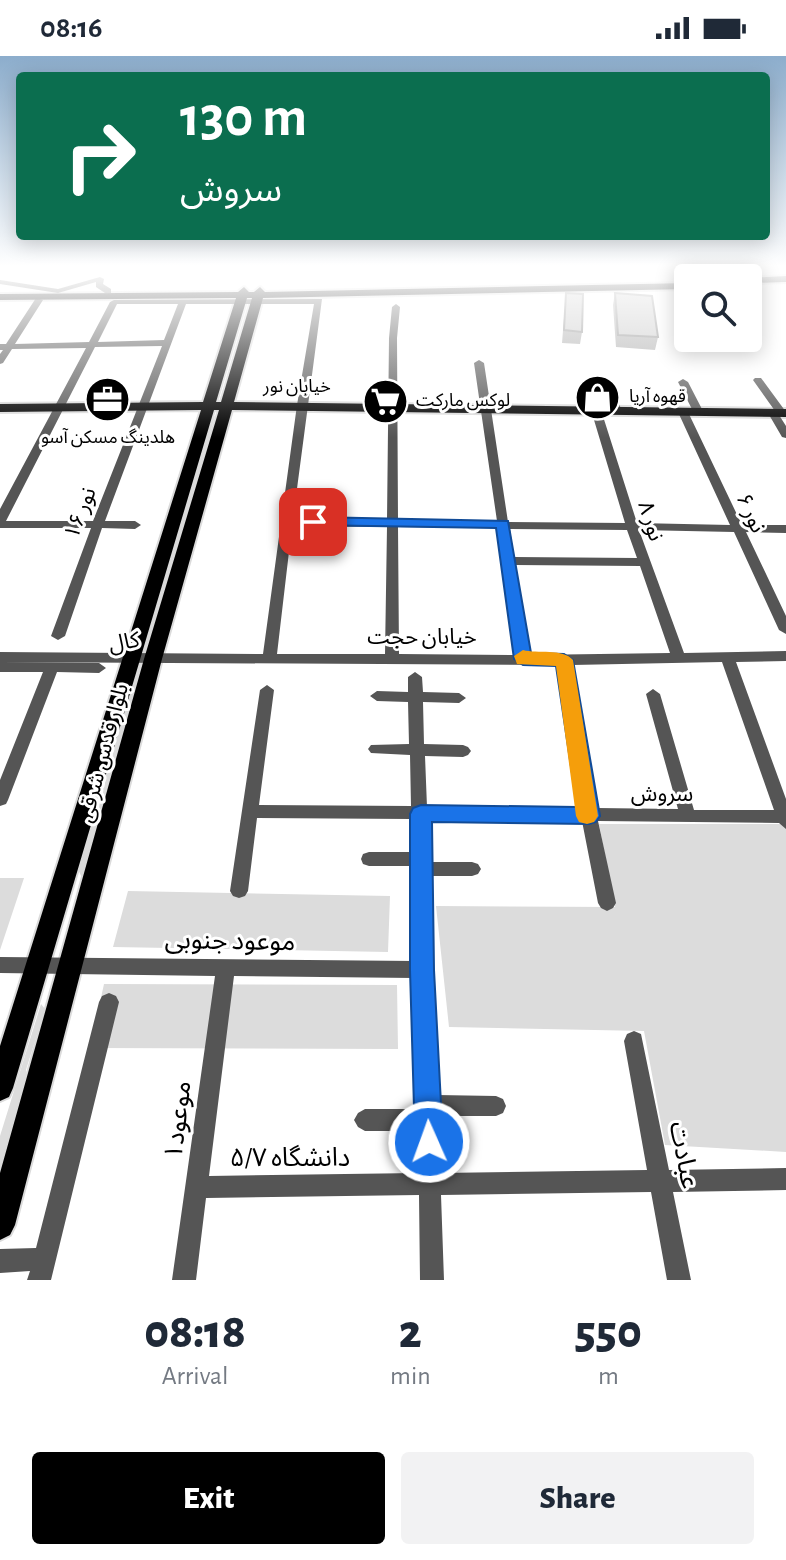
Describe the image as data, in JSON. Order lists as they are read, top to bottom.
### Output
{
  "streets": {
    "main road": ["خیابان نور", "بلوار قدس شرقی"],
    "street": [
      "نور ۱۶",
      "نور ۶",
      "نور ۸",
      "خیابان حجت",
      "کال",
      "سروش",
      "موعود جنوبی",
      "موعود۱",
      "عبادت",
      "دانشگاه ۵/۷"
    ]
  },
  "crossings": [
    ["خیابان نور", "نور ۱۶"],
    ["خیابان نور", "نور ۶"],
    ["خیابان نور", "نور ۸"],
    ["خیابان نور", "بلوار قدس شرقی"],
    ["نور ۸", "خیابان حجت"],
    ["خیابان حجت", "کال"],
    ["خیابان حجت", "بلوار قدس شرقی"],
    ["کال", "بلوار قدس شرقی"],
    ["بلوار قدس شرقی", "موعود جنوبی"],
    ["موعود جنوبی", "موعود۱"],
    ["موعود۱", "دانشگاه ۵/۷"],
    ["عبادت", "دانشگاه ۵/۷"]
  ],
  "places": {
    "shop": ["قهوه آریا"],
    "office": ["هلدینگ مسکن آسو"],
    "supermarket": ["لوکس مارکت"]
  },
  "page": {
    "status": "08:16",
    "turn": ["130 m", "سروش"],
    "eta": [
      "08:18",
      "Arrival",
      "2",
      "min",
      "550",
      "m"
    ],
    "buttons": ["Exit", "Share"]
  }
}
